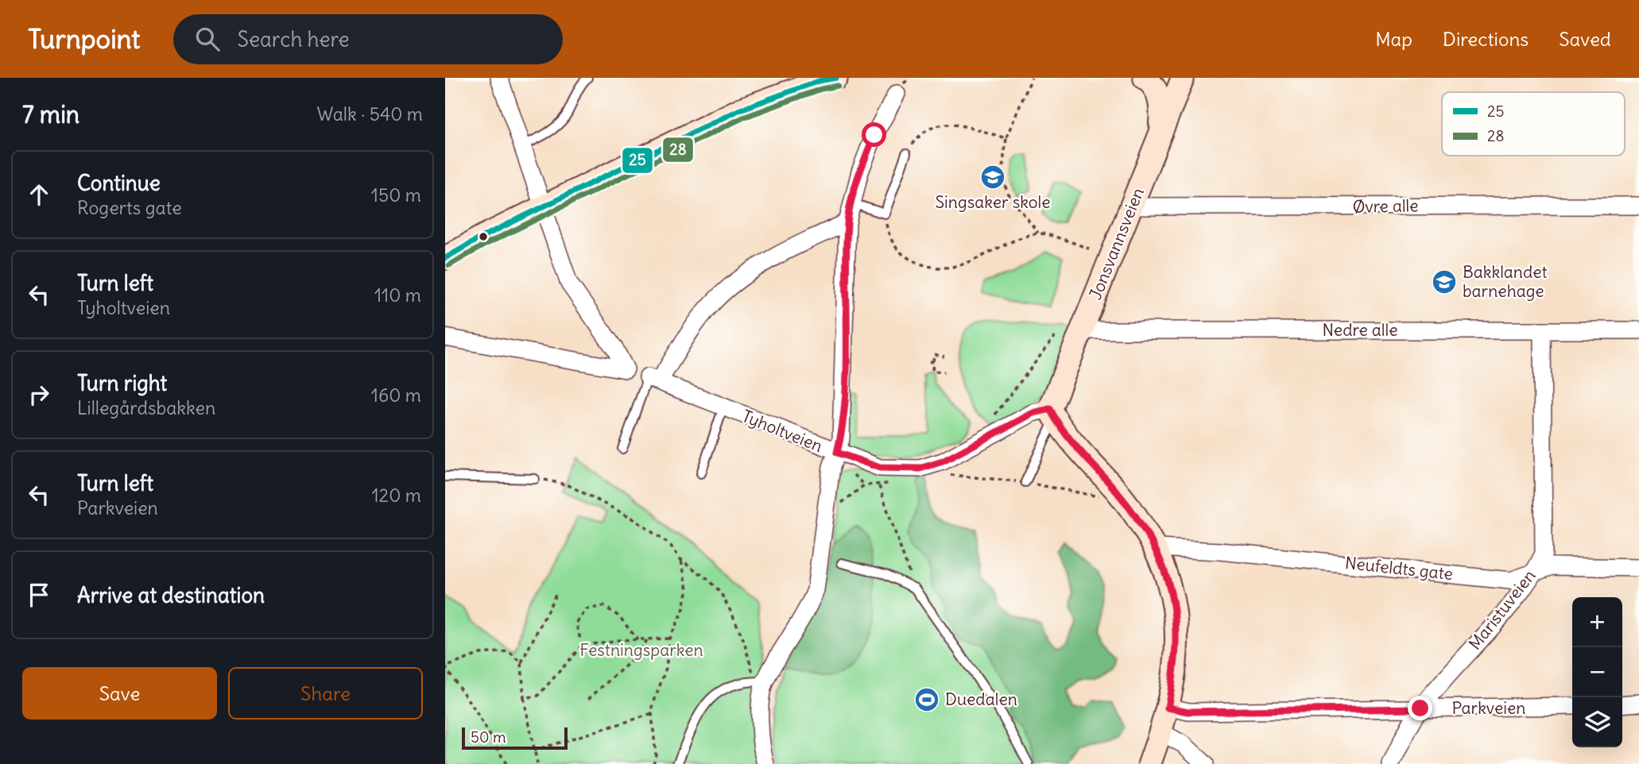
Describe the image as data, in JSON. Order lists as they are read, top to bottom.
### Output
{
  "streets": {
    "street": [
      "Øvre alle",
      "Jonsvannsveien",
      "Nedre alle",
      "Tyholtveien",
      "Neufeldts gate",
      "Maristuveien",
      "Parkveien"
    ]
  },
  "crossings": [
    ["Øvre alle", "Jonsvannsveien"],
    ["Jonsvannsveien", "Nedre alle"],
    ["Jonsvannsveien", "Tyholtveien"],
    ["Nedre alle", "Maristuveien"],
    ["Neufeldts gate", "Maristuveien"],
    ["Maristuveien", "Parkveien"]
  ],
  "parks": ["Festningsparken"],
  "places": {
    "school or university": ["Singsaker skole", "Bakklandet barnehage"],
    "sports": ["Duedalen"]
  },
  "lines": ["transit line 25", "transit line 28"],
  "legend": ["25", "28"],
  "scale_bar": "50 m",
  "page": {
    "header": "Turnpoint",
    "search": "Search here",
    "nav": ["Map", "Directions", "Saved"],
    "heading": ["7 min", "Walk · 540 m"],
    "list": [
      ["Continue", "Rogerts gate", "150 m"],
      ["Turn left", "Tyholtveien", "110 m"],
      ["Turn right", "Lillegårdsbakken", "160 m"],
      ["Turn left", "Parkveien", "120 m"],
      "Arrive at destination"
    ],
    "map_buttons": ["+", "−"],
    "buttons": ["Save", "Share"],
    "scale": "50 m"
  }
}
